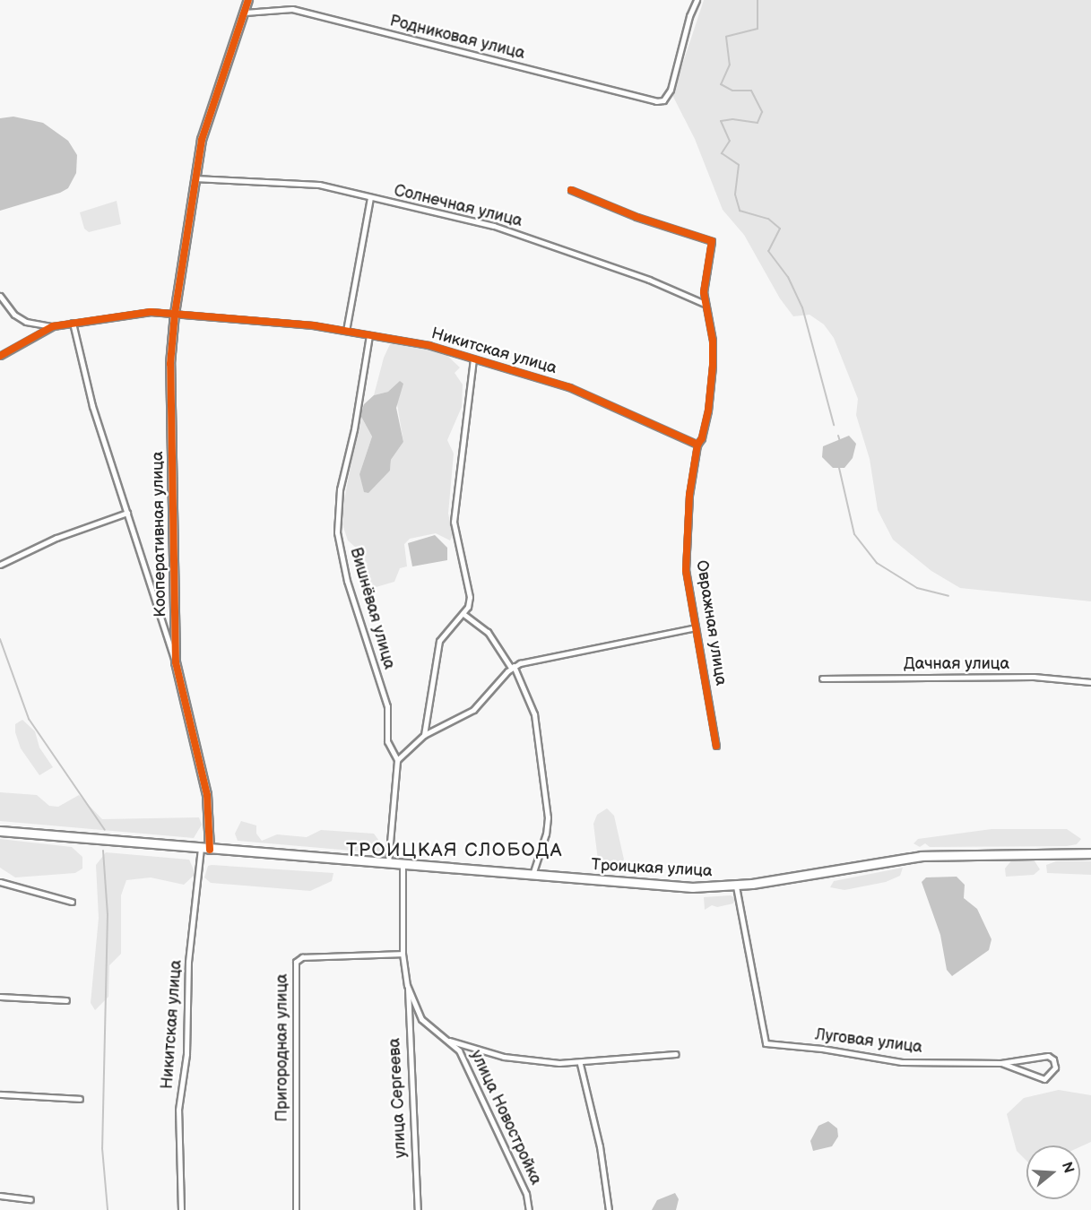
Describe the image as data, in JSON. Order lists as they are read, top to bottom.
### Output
{
  "streets": {
    "main road": ["Троицкая улица"],
    "street": [
      "Родниковая улица",
      "Солнечная улица",
      "Никитская улица",
      "Кооперативная улица",
      "Вишнёвая улица",
      "Овражная улица",
      "Дачная улица",
      "Луговая улица",
      "Пригородная улица",
      "улица Сергеева",
      "улица Новостройка"
    ]
  },
  "crossings": [
    ["Родниковая улица", "Кооперативная улица"],
    ["Солнечная улица", "Кооперативная улица"],
    ["Солнечная улица", "Овражная улица"],
    ["Никитская улица", "Кооперативная улица"],
    ["Никитская улица", "Вишнёвая улица"],
    ["Никитская улица", "Овражная улица"],
    ["Никитская улица", "Троицкая улица"],
    ["Кооперативная улица", "Троицкая улица"],
    ["Троицкая улица", "Луговая улица"],
    ["Троицкая улица", "улица Новостройка"],
    ["Пригородная улица", "улица Новостройка"],
    ["улица Сергеева", "улица Новостройка"]
  ],
  "districts": ["ТРОИЦКАЯ СЛОБОДА"],
  "north": "right"
}
